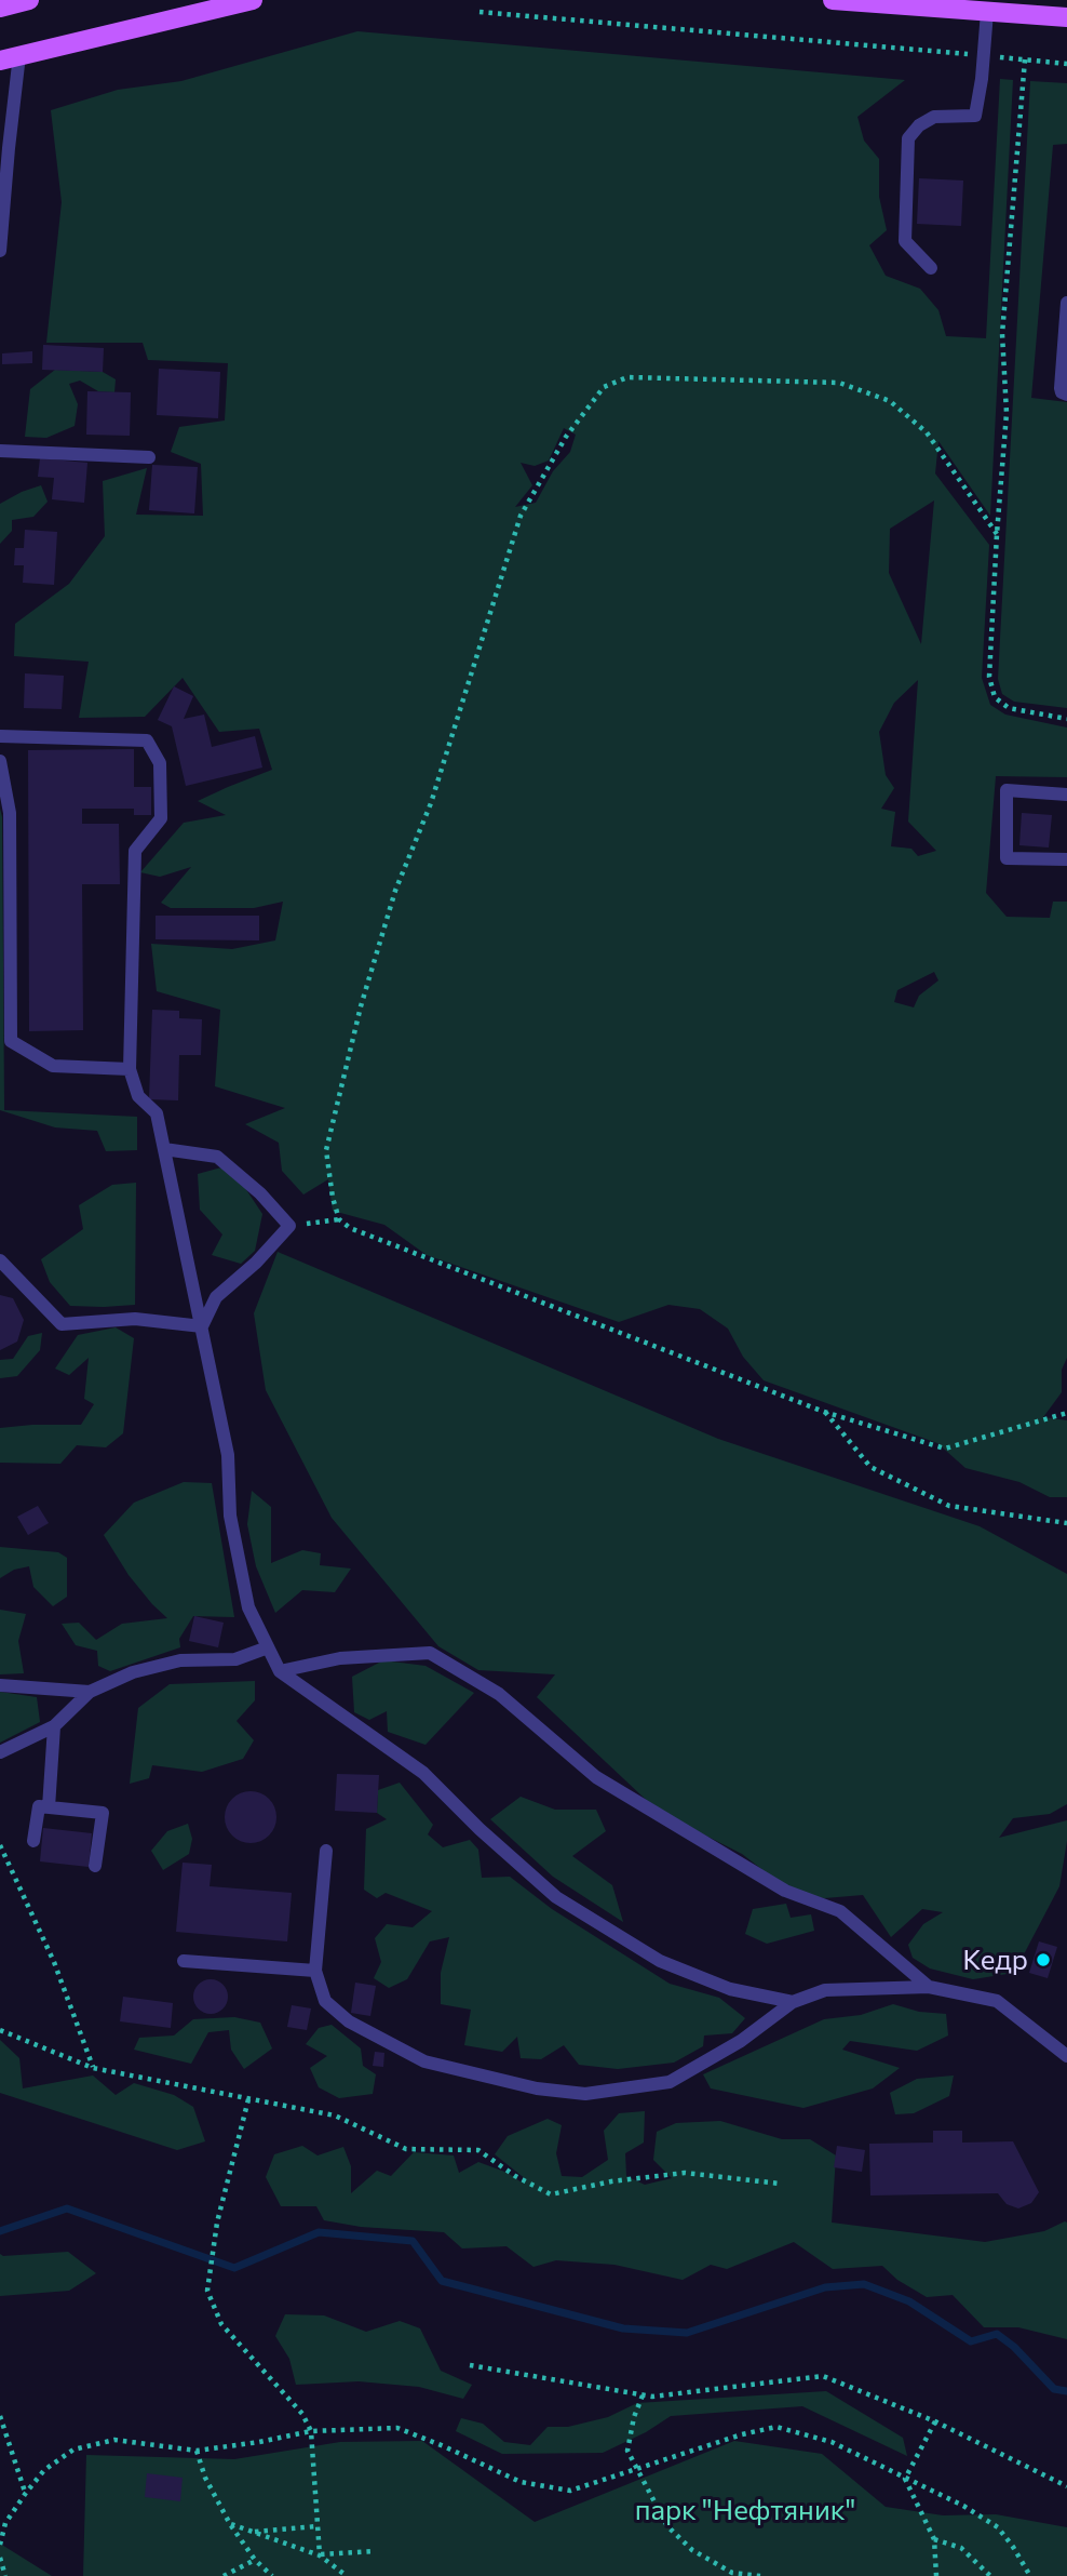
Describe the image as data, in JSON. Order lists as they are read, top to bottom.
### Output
{
  "parks": ["парк \"Нефтяник\""],
  "places": ["Кедр"]
}
